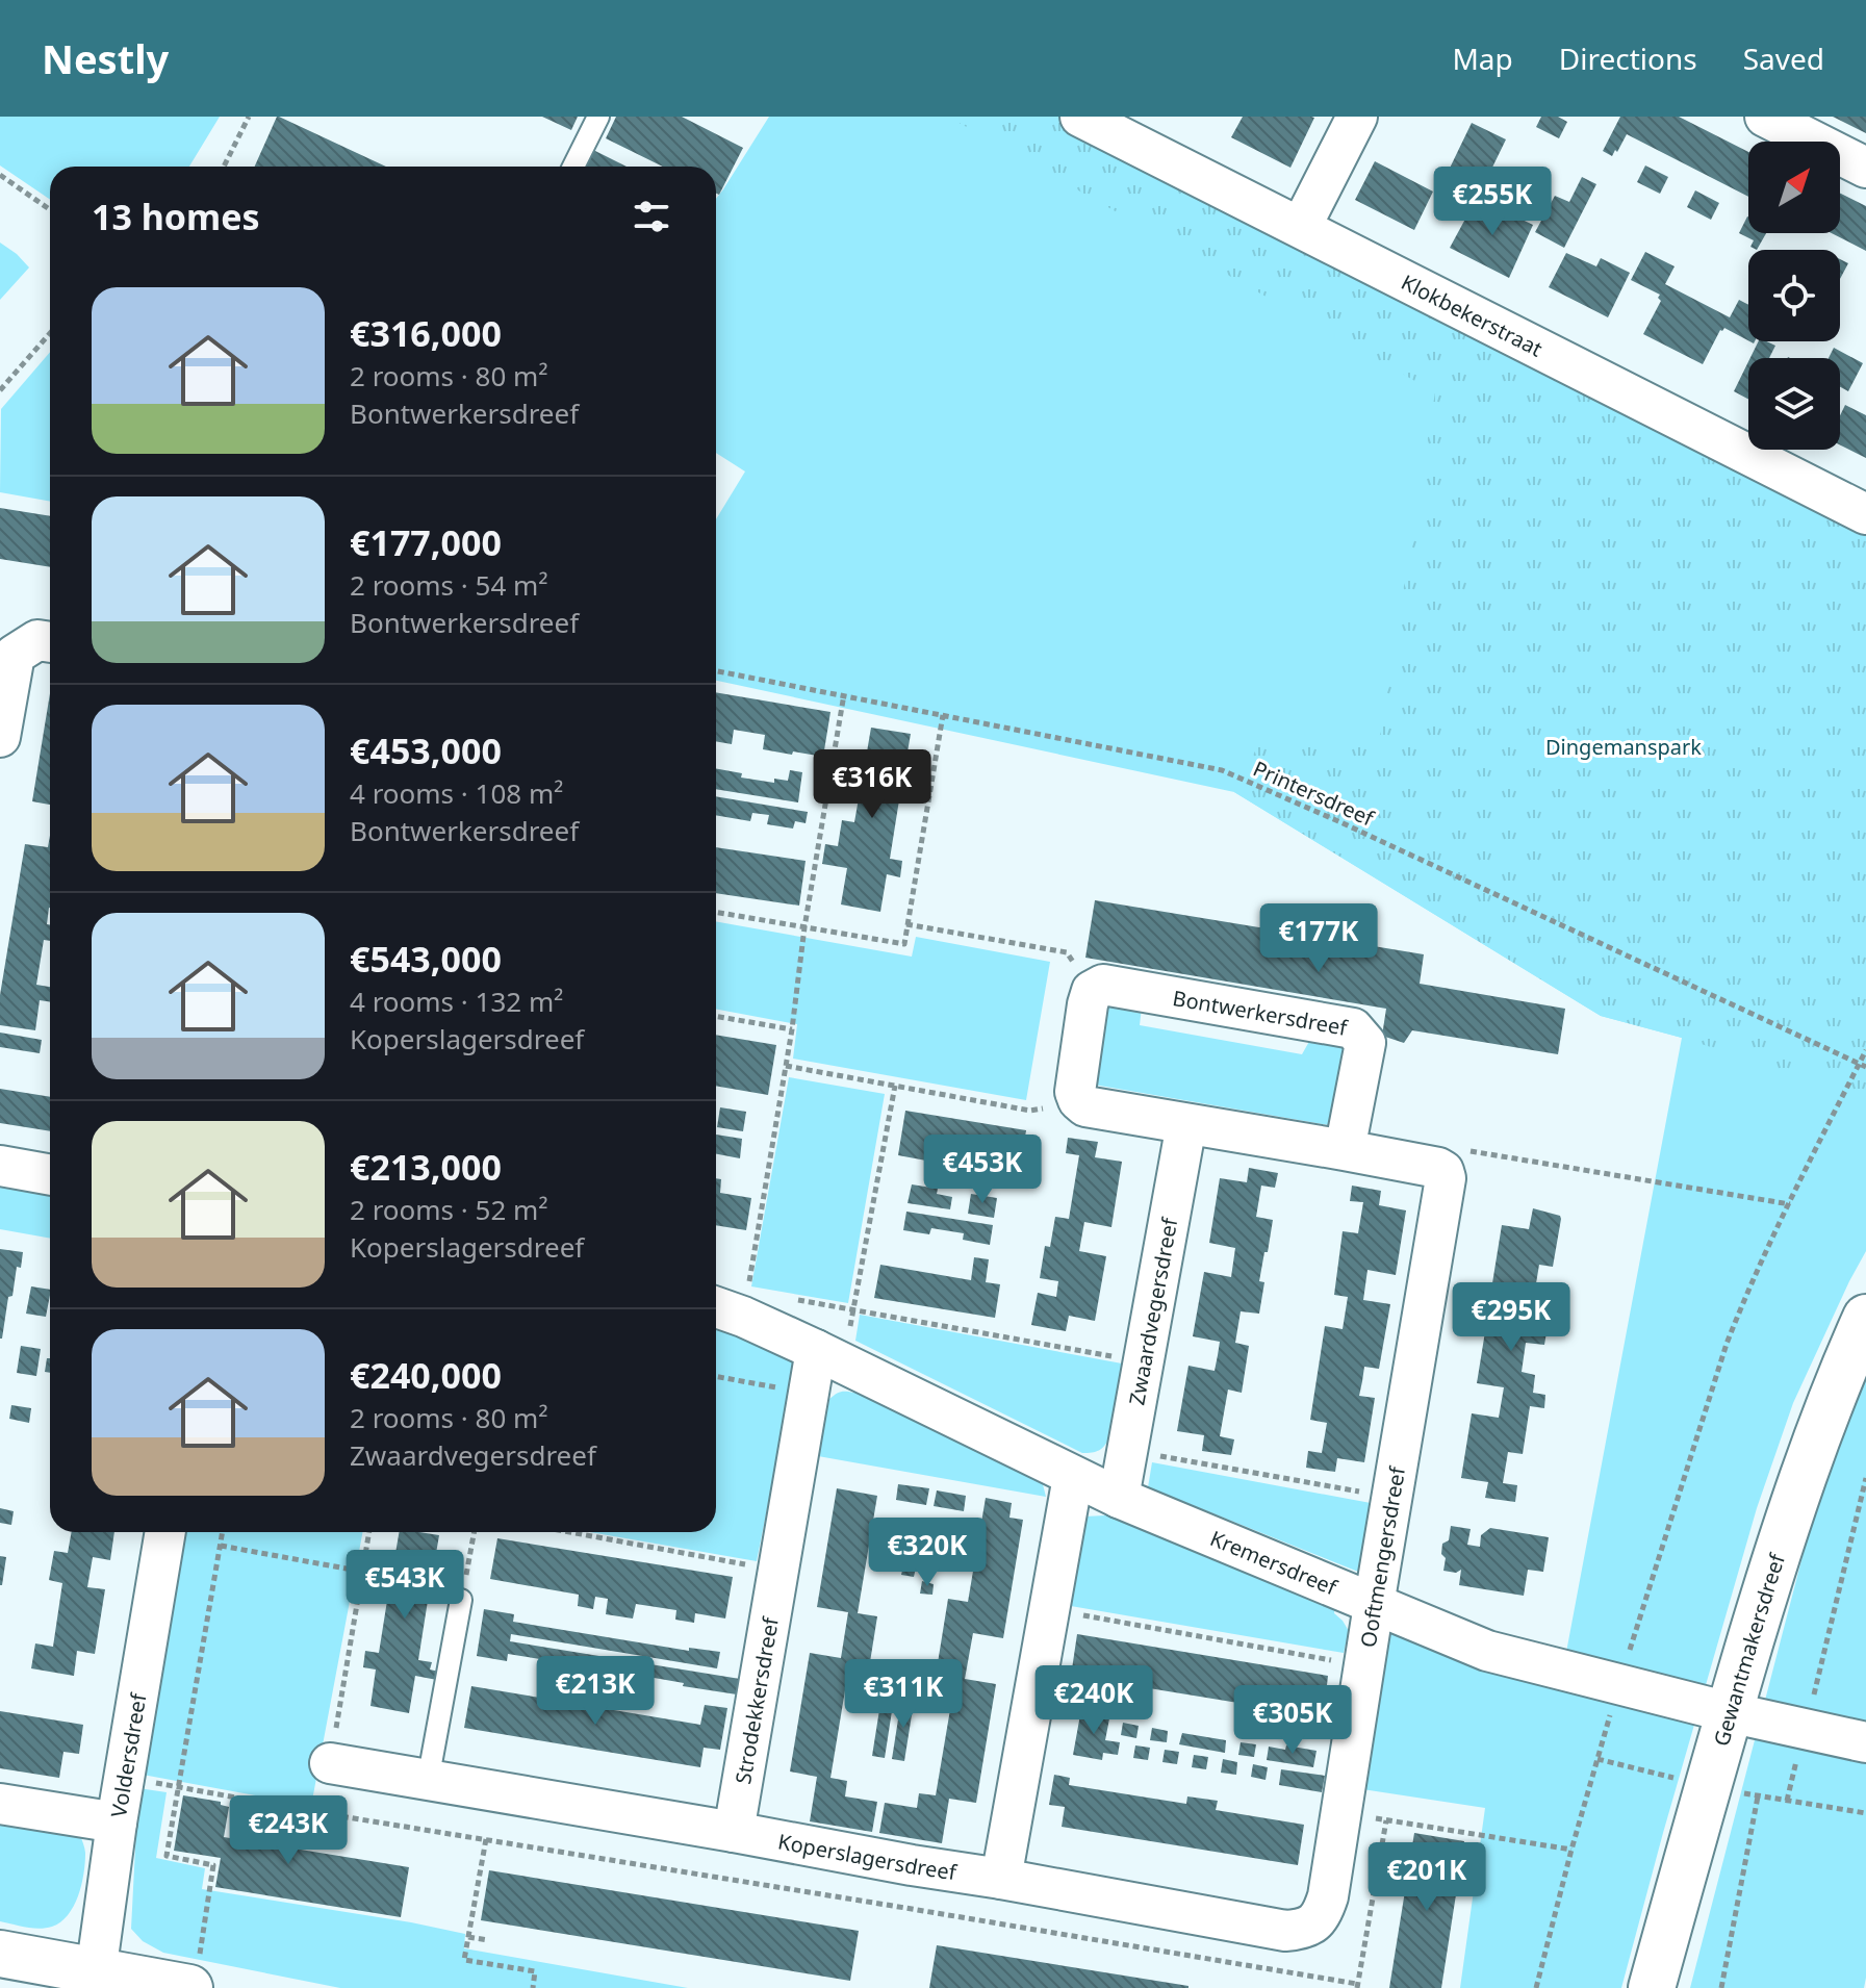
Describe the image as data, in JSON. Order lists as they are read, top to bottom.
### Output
{
  "streets": {
    "street": [
      "Klokbekerstraat",
      "Bontwerkersdreef",
      "Zwaardvegersdreef",
      "Ooftmengersdreef",
      "Kremersdreef",
      "Gewantmakersdreef",
      "Strodekkersdreef",
      "Voldersdreef",
      "Koperslagersdreef"
    ],
    "path": ["Printersdreef"]
  },
  "crossings": [
    ["Zwaardvegersdreef", "Kremersdreef"],
    ["Ooftmengersdreef", "Kremersdreef"],
    ["Ooftmengersdreef", "Koperslagersdreef"],
    ["Kremersdreef", "Gewantmakersdreef"],
    ["Kremersdreef", "Strodekkersdreef"],
    ["Strodekkersdreef", "Koperslagersdreef"]
  ],
  "parks": ["Dingemanspark"],
  "north": "top right",
  "page": {
    "header": "Nestly",
    "nav": ["Map", "Directions", "Saved"],
    "price": [
      "€255K",
      "€316K",
      "€177K",
      "€453K",
      "€295K",
      "€320K",
      "€543K",
      "€213K",
      "€311K",
      "€240K",
      "€305K",
      "€243K",
      "€201K"
    ],
    "heading": "13 homes",
    "list": [
      {
        "name": "€316,000",
        "note": "2 rooms · 80 m² · Bontwerkersdreef"
      },
      {
        "name": "€177,000",
        "note": "2 rooms · 54 m² · Bontwerkersdreef"
      },
      {
        "name": "€453,000",
        "note": "4 rooms · 108 m² · Bontwerkersdreef"
      },
      {
        "name": "€543,000",
        "note": "4 rooms · 132 m² · Koperslagersdreef"
      },
      {
        "name": "€213,000",
        "note": "2 rooms · 52 m² · Koperslagersdreef"
      },
      {
        "name": "€240,000",
        "note": "2 rooms · 80 m² · Zwaardvegersdreef"
      }
    ]
  }
}
